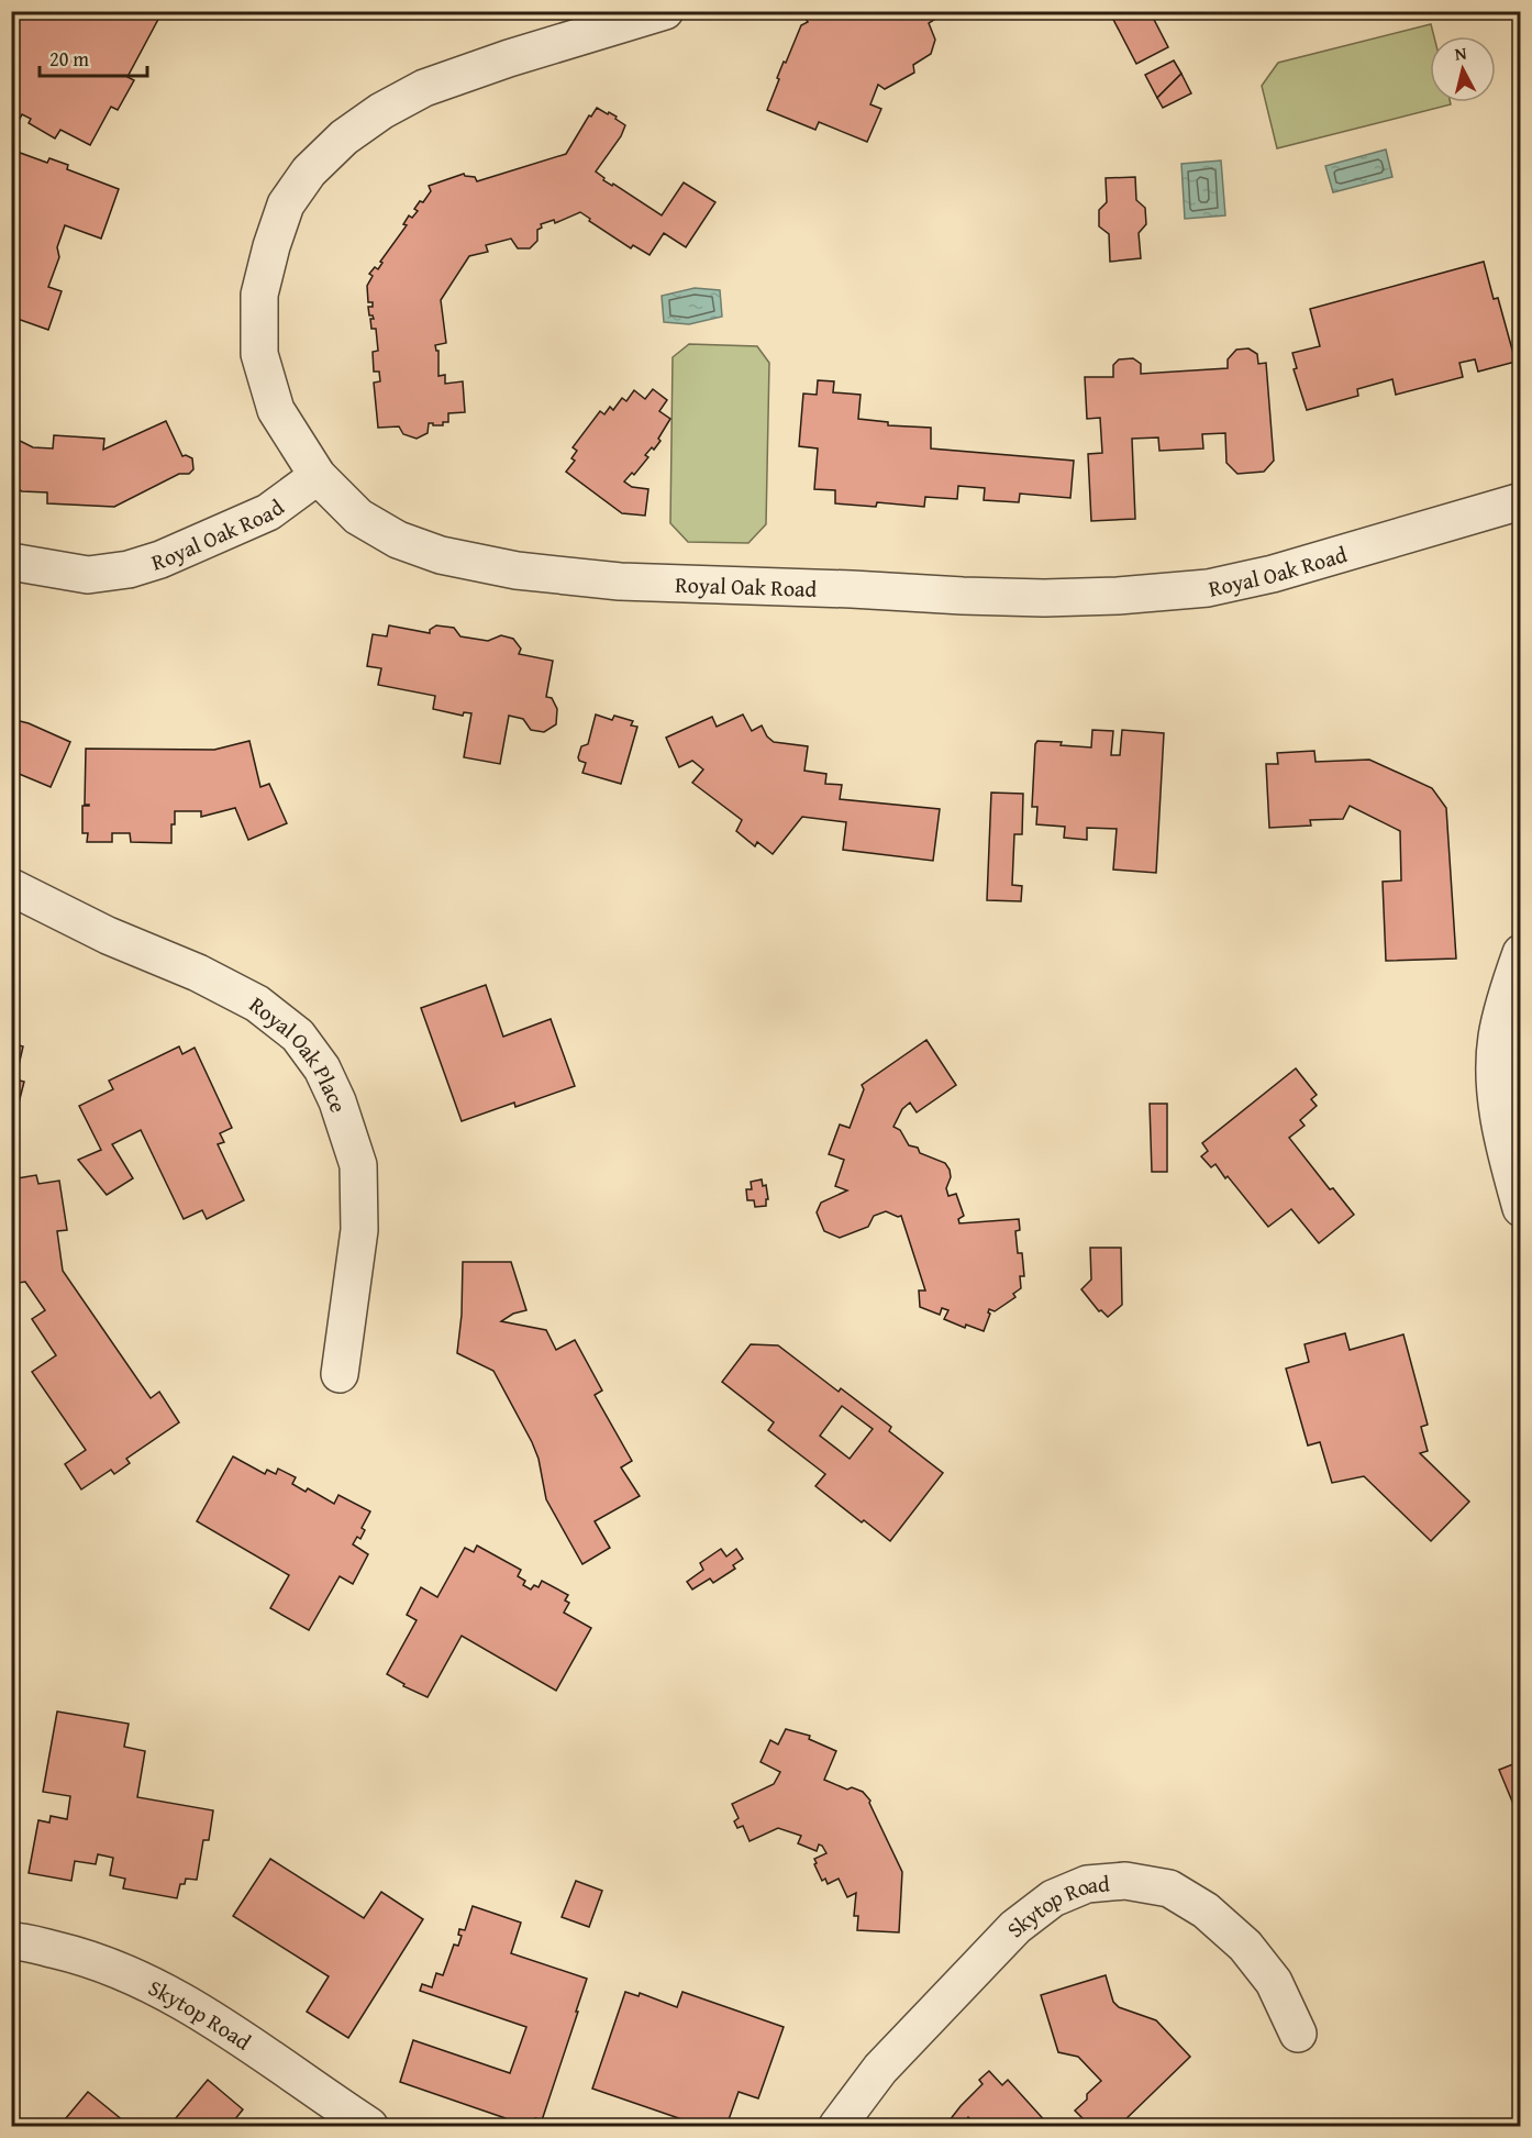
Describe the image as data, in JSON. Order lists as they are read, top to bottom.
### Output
{
  "streets": {
    "street": ["Royal Oak Road", "Royal Oak Place", "Skytop Road"]
  },
  "scale_bar": "20 m",
  "north": "top"
}
